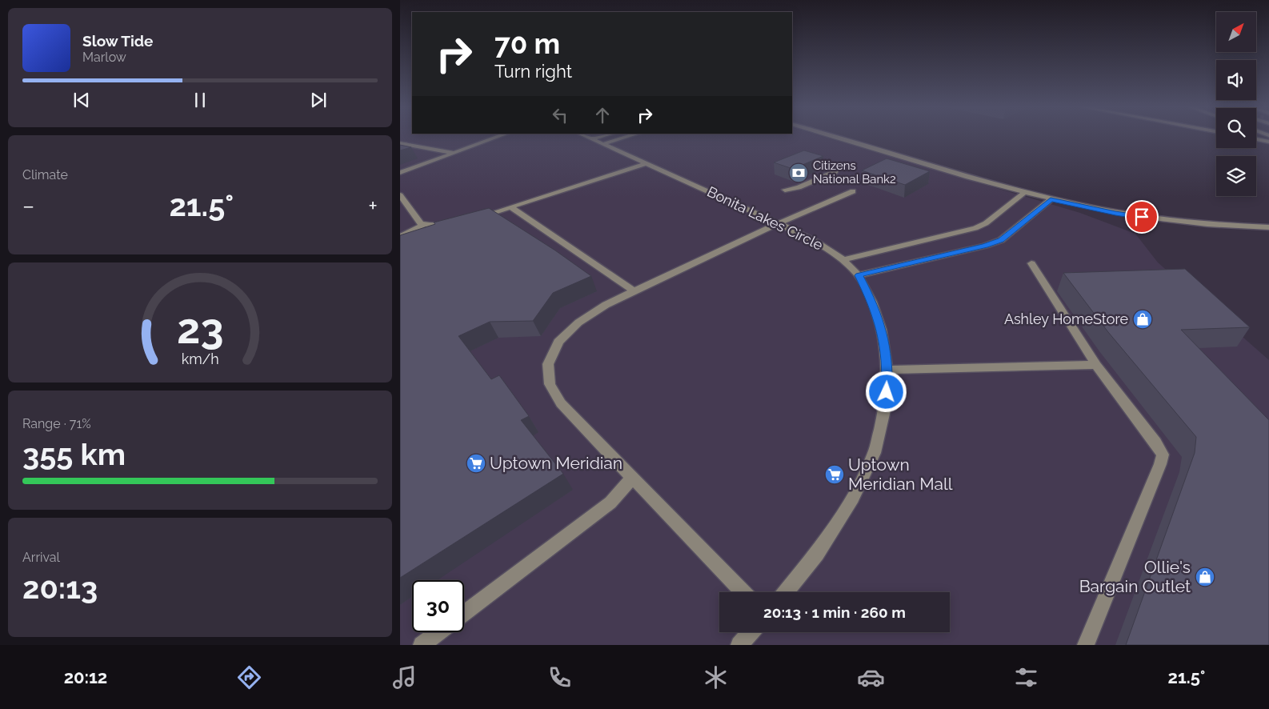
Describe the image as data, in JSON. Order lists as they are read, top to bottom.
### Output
{
  "streets": {
    "street": ["Bonita Lakes Circle"]
  },
  "places": {
    "bank": ["Citizens National Bank2"],
    "shop": ["Ashley HomeStore", "Ollie's Bargain Outlet"],
    "supermarket": ["Uptown Meridian", "Uptown Meridian Mall"]
  },
  "north": "top right",
  "page": {
    "turn": ["70 m", "Turn right"],
    "song": ["Slow Tide", "Marlow"],
    "tile": [
      "Climate",
      ["Range · 71%", "355 km"],
      ["Arrival", "20:13"]
    ],
    "heat": ["−", "21.5°", "+"],
    "limit": "30",
    "trip": "20:13 · 1 min · 260 m",
    "tabs": ["20:12", "21.5°"],
    "gauge": ["23", "km/h"]
  }
}
